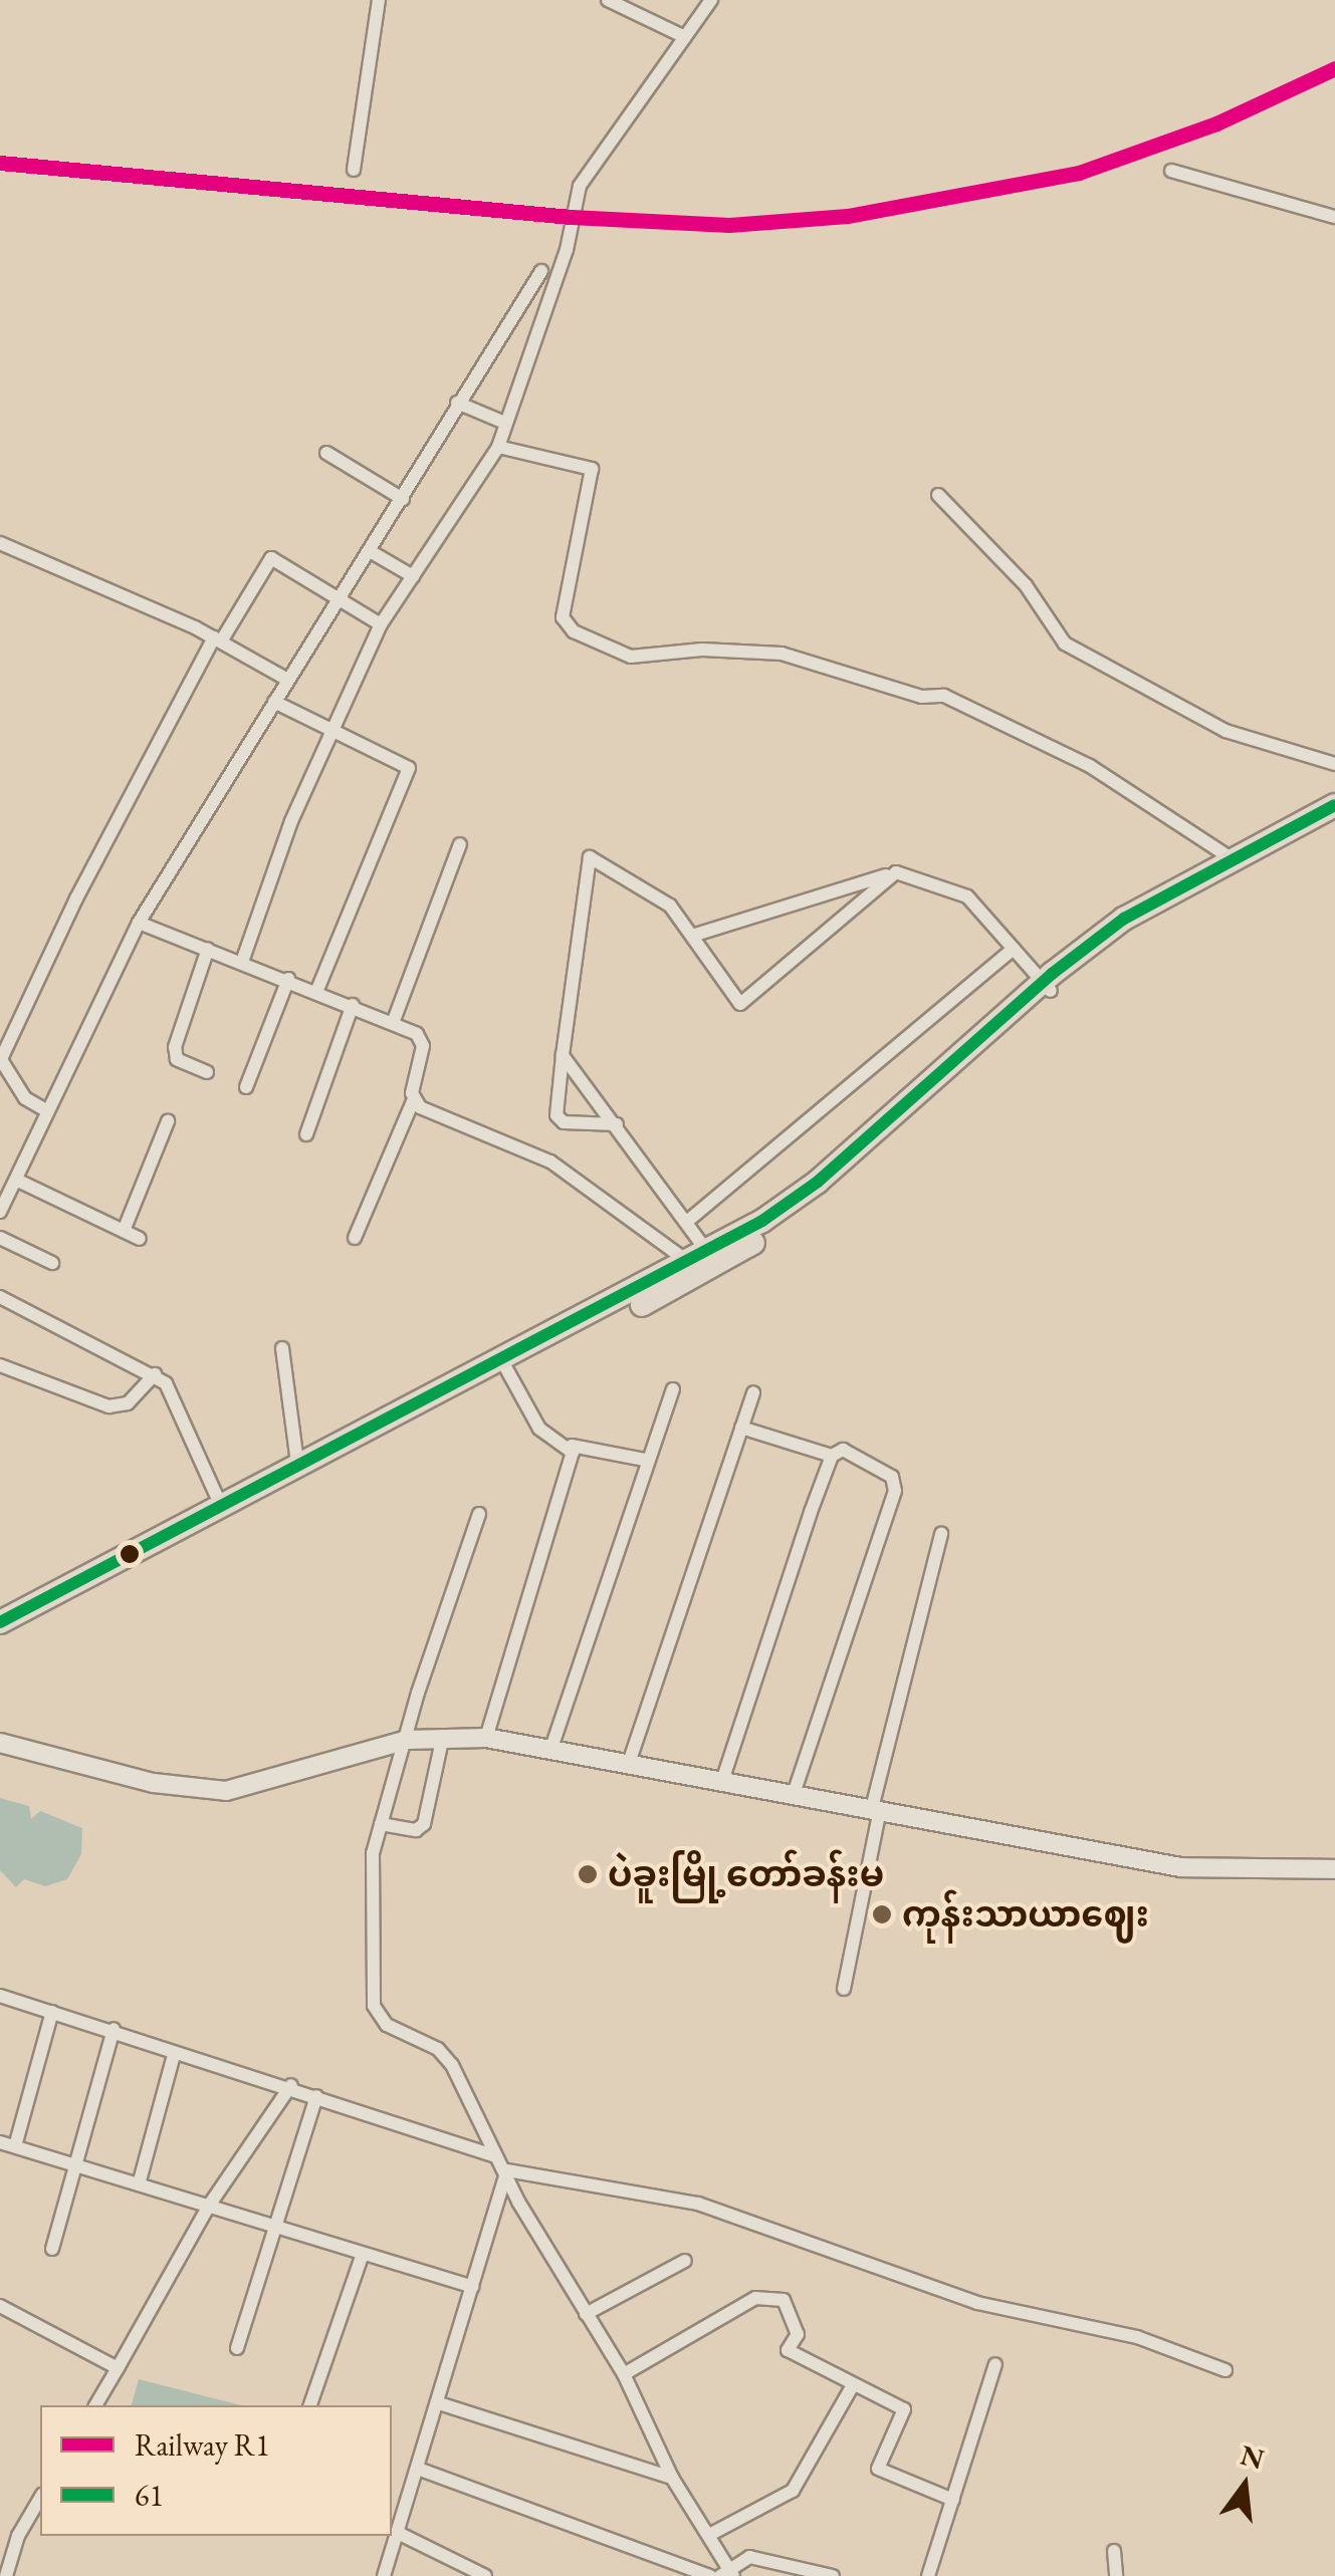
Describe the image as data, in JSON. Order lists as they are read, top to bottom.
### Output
{
  "places": ["ပဲခူးမြို့တော်ခန်းမ", "ကုန်းသာယာဈေး"],
  "lines": ["rail line R1", "transit line 61"],
  "legend": ["Railway R1", "61"],
  "north": "top"
}
